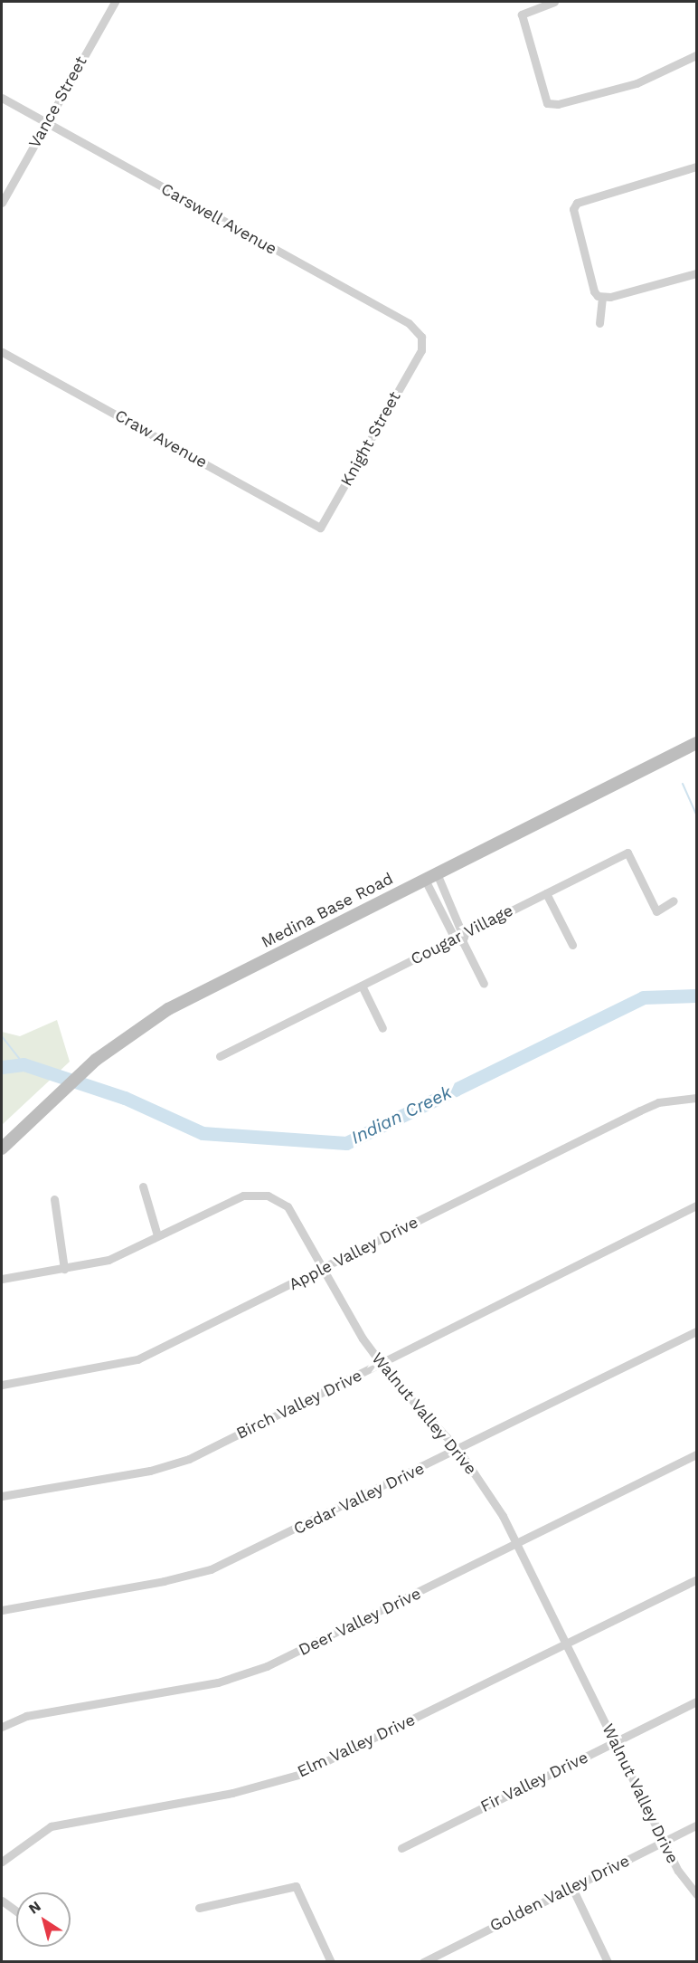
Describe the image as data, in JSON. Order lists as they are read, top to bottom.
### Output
{
  "streets": {
    "street": [
      "Vance Street",
      "Carswell Avenue",
      "Craw Avenue",
      "Knight Street",
      "Medina Base Road",
      "Cougar Village",
      "Apple Valley Drive",
      "Birch Valley Drive",
      "Walnut Valley Drive",
      "Cedar Valley Drive",
      "Deer Valley Drive",
      "Elm Valley Drive",
      "Fir Valley Drive",
      "Golden Valley Drive"
    ]
  },
  "crossings": [
    ["Vance Street", "Carswell Avenue"],
    ["Carswell Avenue", "Knight Street"],
    ["Craw Avenue", "Knight Street"],
    ["Apple Valley Drive", "Walnut Valley Drive"],
    ["Birch Valley Drive", "Walnut Valley Drive"],
    ["Walnut Valley Drive", "Cedar Valley Drive"],
    ["Walnut Valley Drive", "Deer Valley Drive"],
    ["Walnut Valley Drive", "Elm Valley Drive"],
    ["Walnut Valley Drive", "Fir Valley Drive"],
    ["Walnut Valley Drive", "Golden Valley Drive"]
  ],
  "water": ["Indian Creek"],
  "north": "top left"
}
